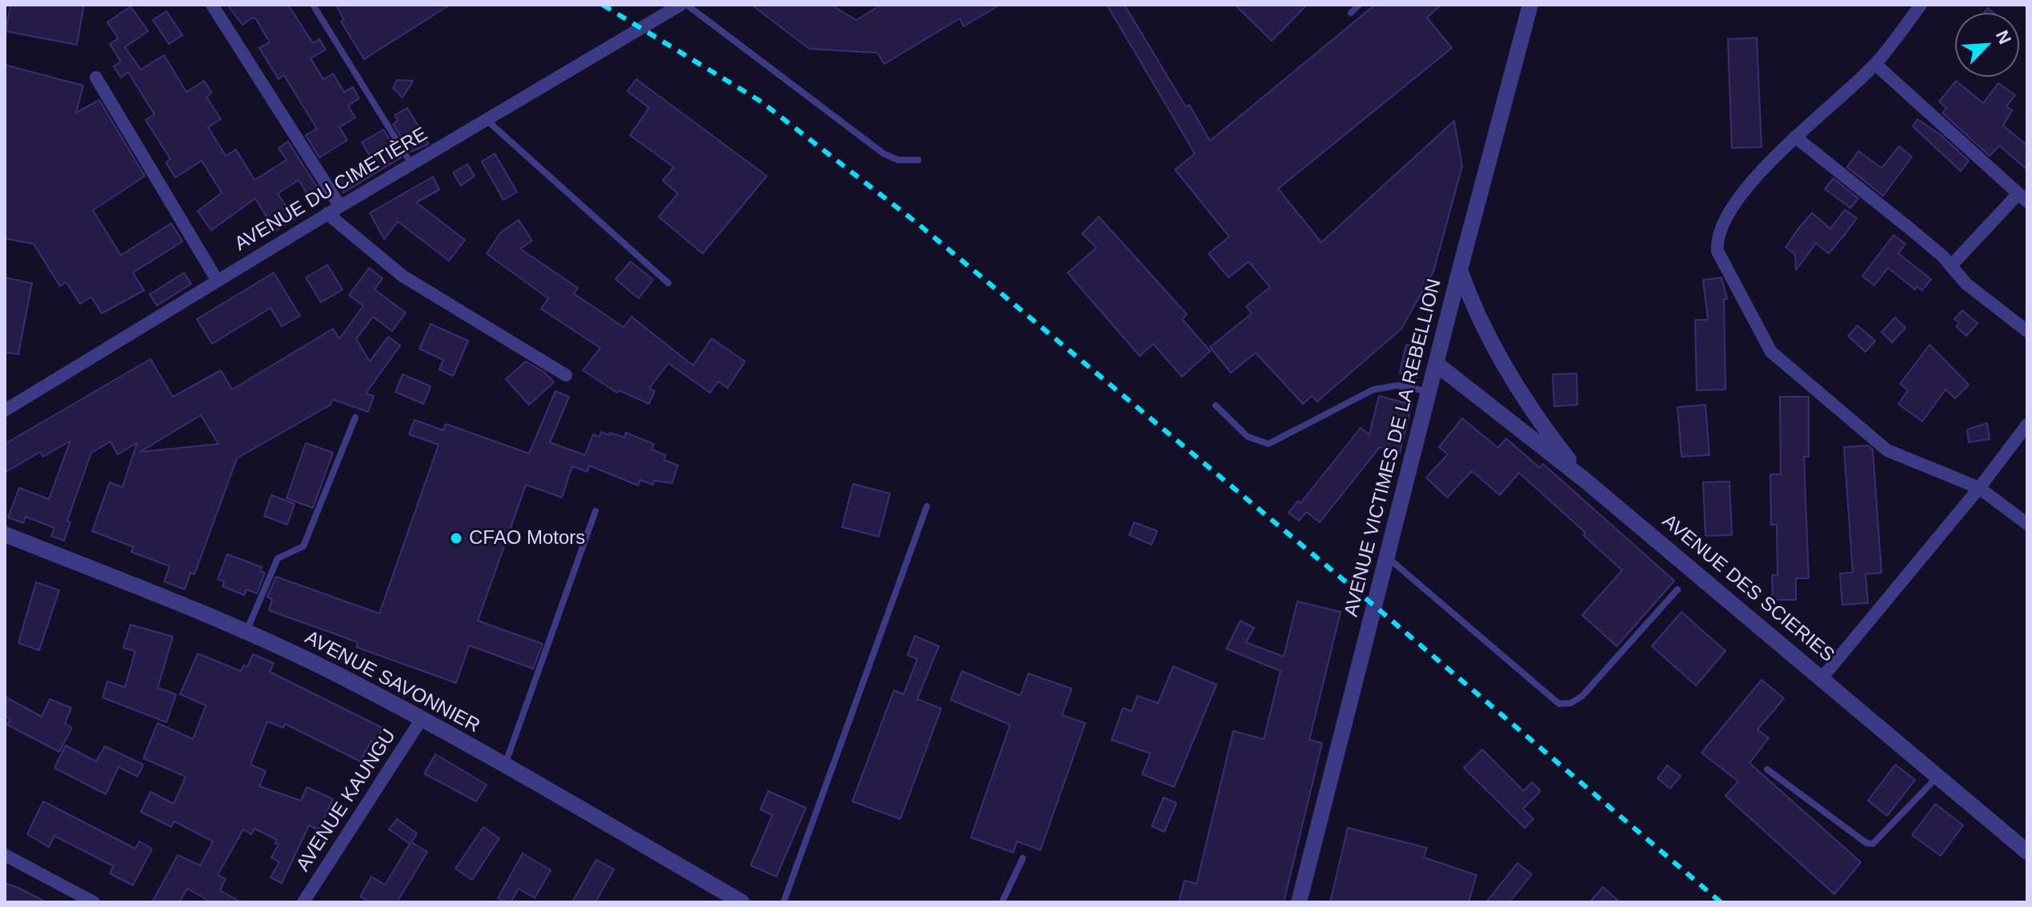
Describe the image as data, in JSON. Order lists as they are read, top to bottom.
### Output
{
  "streets": {
    "street": [
      "AVENUE DU CIMETIÈRE",
      "AVENUE VICTIMES DE LA REBELLION",
      "AVENUE DES SCIERIES",
      "AVENUE SAVONNIER",
      "AVENUE KAUNGU"
    ]
  },
  "crossings": [
    ["AVENUE VICTIMES DE LA REBELLION", "AVENUE DES SCIERIES"],
    ["AVENUE SAVONNIER", "AVENUE KAUNGU"]
  ],
  "places": ["CFAO Motors"],
  "north": "top right"
}
